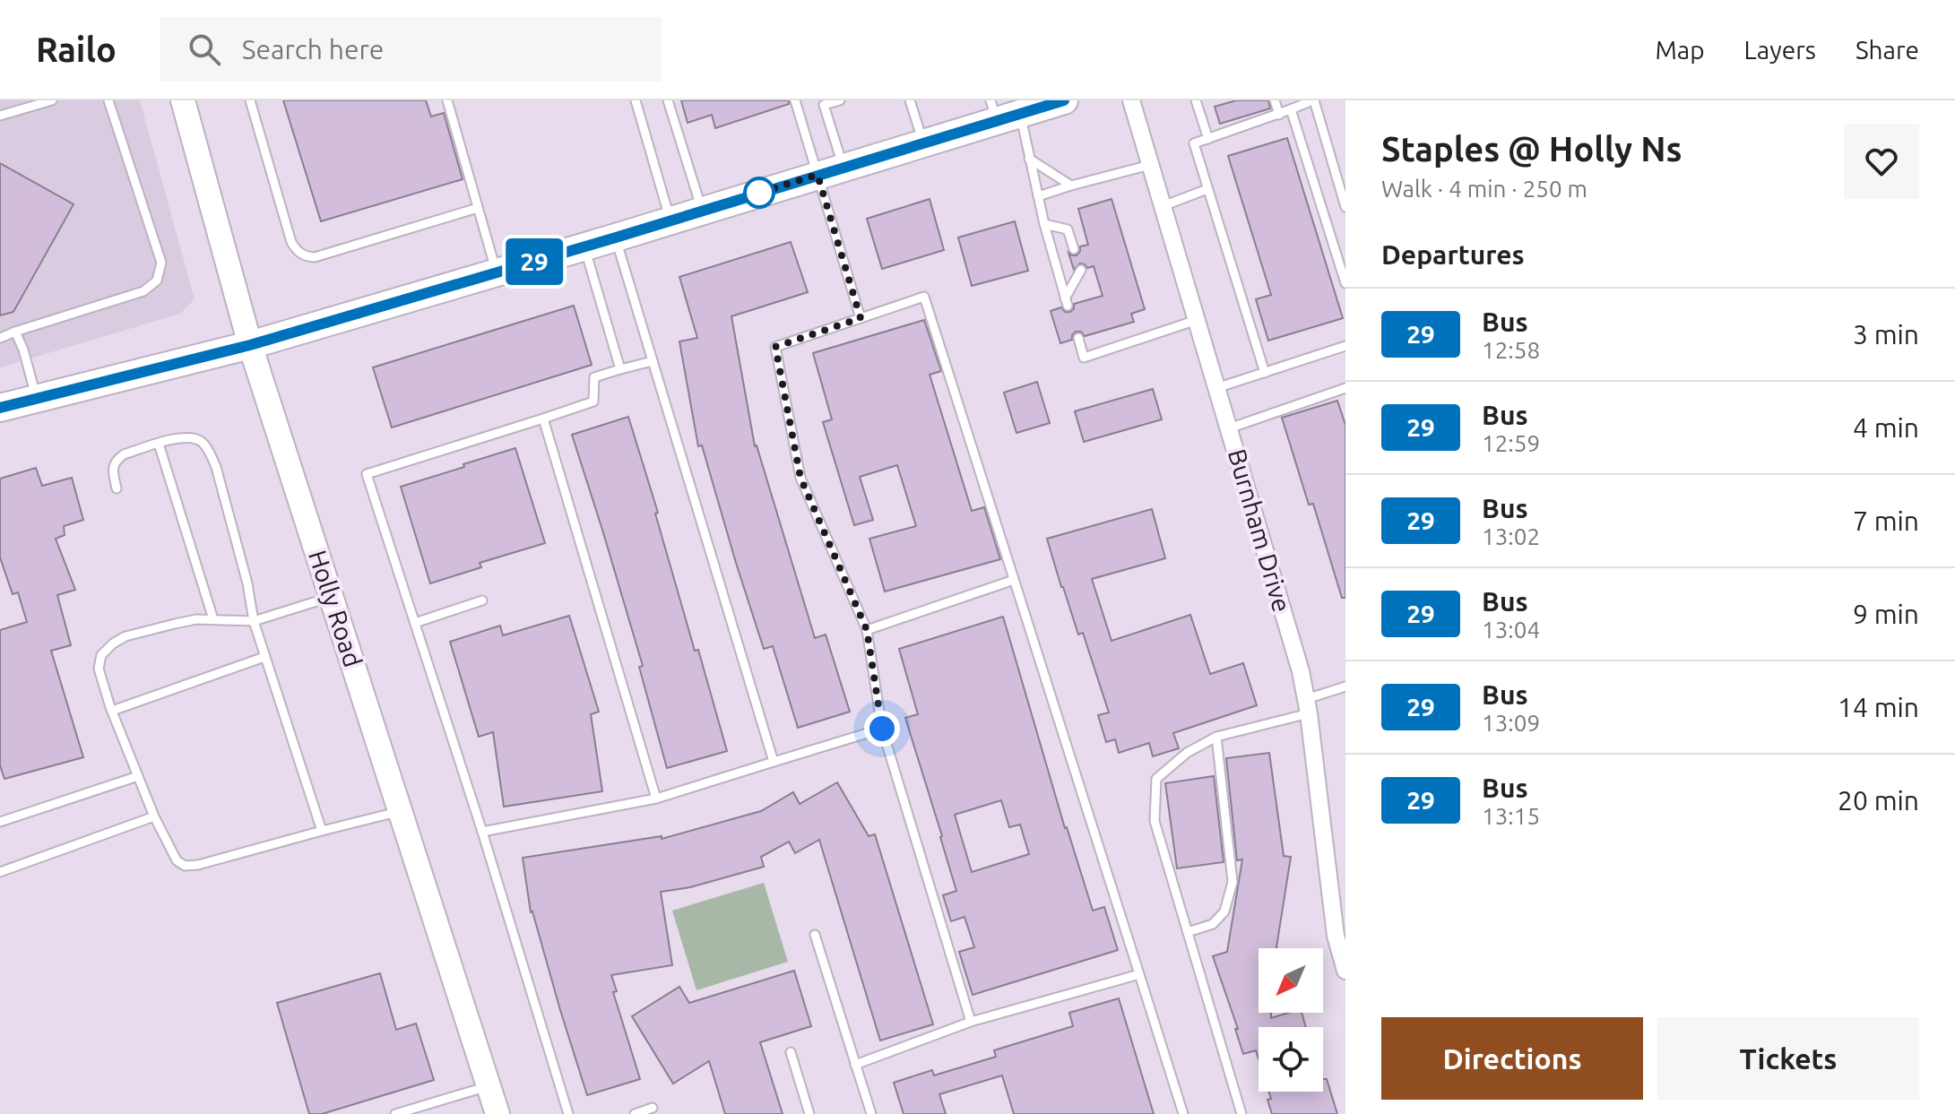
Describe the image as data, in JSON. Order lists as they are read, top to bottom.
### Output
{
  "streets": {
    "main road": ["Holly Road"],
    "street": ["Burnham Drive"]
  },
  "lines": ["bus line 29"],
  "north": "bottom left",
  "page": {
    "header": "Railo",
    "search": "Search here",
    "nav": ["Map", "Layers", "Share"],
    "on_map": "29",
    "heading": [
      ["Staples @ Holly Ns", "Walk · 4 min · 250 m"],
      "Departures"
    ],
    "list": [
      {
        "mark": "29",
        "name": "Bus",
        "note": "12:58",
        "value": "3 min"
      },
      {
        "mark": "29",
        "name": "Bus",
        "note": "12:59",
        "value": "4 min"
      },
      {
        "mark": "29",
        "name": "Bus",
        "note": "13:02",
        "value": "7 min"
      },
      {
        "mark": "29",
        "name": "Bus",
        "note": "13:04",
        "value": "9 min"
      },
      {
        "mark": "29",
        "name": "Bus",
        "note": "13:09",
        "value": "14 min"
      },
      {
        "mark": "29",
        "name": "Bus",
        "note": "13:15",
        "value": "20 min"
      }
    ],
    "buttons": ["Directions", "Tickets"]
  }
}
